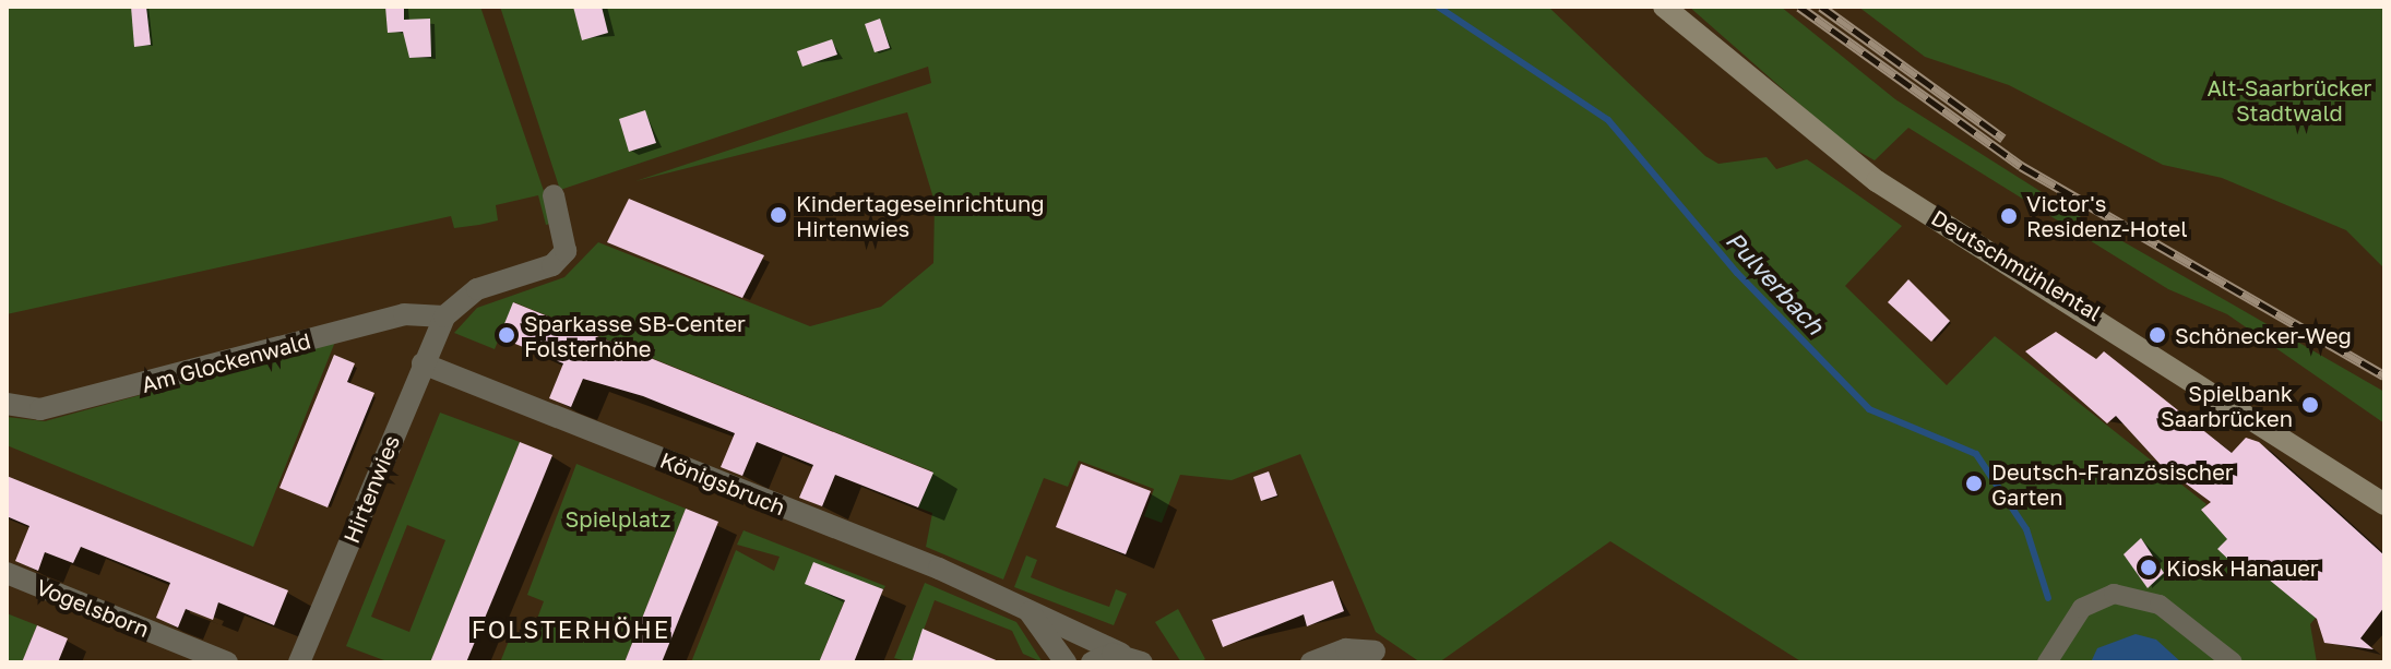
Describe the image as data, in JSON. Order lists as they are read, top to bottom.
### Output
{
  "streets": {
    "main road": ["Deutschmühlental"],
    "street": [
      "Am Glockenwald",
      "Königsbruch",
      "Hirtenwies",
      "Vogelsborn"
    ]
  },
  "crossings": [
    ["Am Glockenwald", "Hirtenwies"],
    ["Königsbruch", "Hirtenwies"]
  ],
  "districts": ["FOLSTERHÖHE"],
  "water": ["Pulverbach"],
  "parks": ["Alt-Saarbrücker Stadtwald", "Spielplatz"],
  "places": [
    "Kindertageseinrichtung Hirtenwies",
    "Victor's Residenz-Hotel",
    "Sparkasse SB-Center Folsterhöhe",
    "Schönecker-Weg",
    "Spielbank Saarbrücken",
    "Deutsch-Französischer Garten",
    "Kiosk Hanauer"
  ]
}
